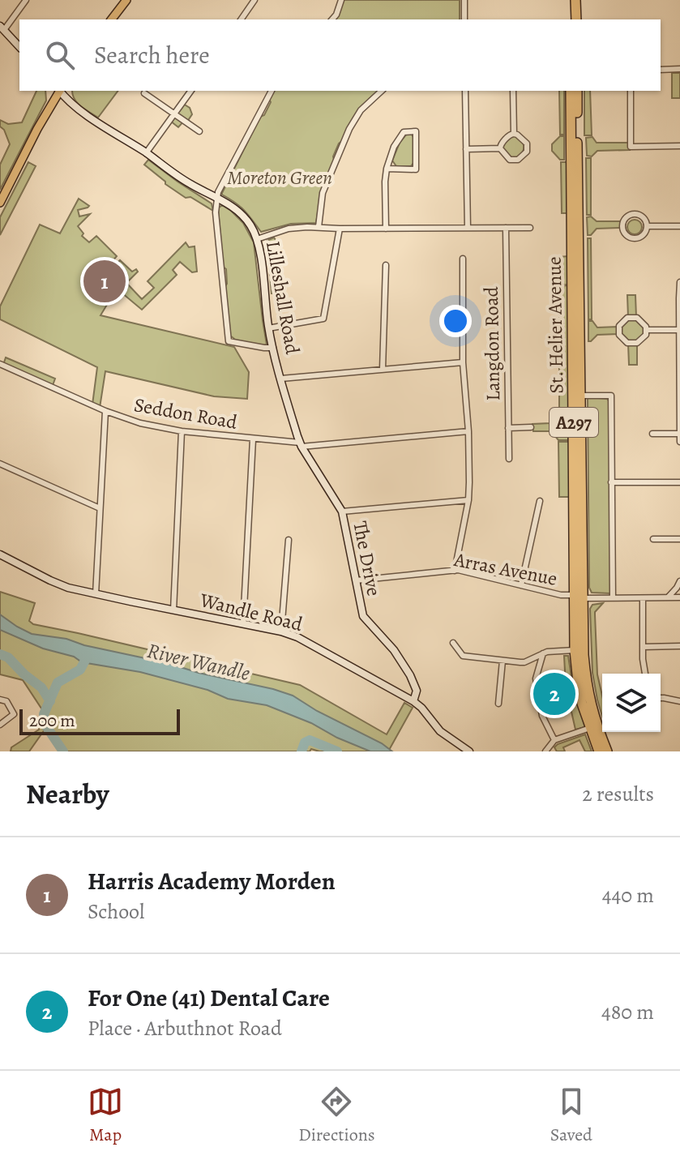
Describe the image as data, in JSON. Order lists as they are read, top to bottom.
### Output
{
  "streets": {
    "highway": ["St. Helier Avenue", "A297"],
    "street": [
      "Lilleshall Road",
      "Langdon Road",
      "Seddon Road",
      "The Drive",
      "Arras Avenue",
      "Wandle Road"
    ]
  },
  "crossings": [
    ["Lilleshall Road", "The Drive"],
    ["St. Helier Avenue", "Arras Avenue"],
    ["Seddon Road", "The Drive"],
    ["The Drive", "Arras Avenue"],
    ["The Drive", "Wandle Road"]
  ],
  "water": ["River Wandle"],
  "parks": ["Moreton Green"],
  "scale_bar": "200 m",
  "page": {
    "search": "Search here",
    "pins": ["1", "2"],
    "scale": "200 m",
    "heading": ["Nearby", "2 results"],
    "list": [
      {
        "mark": "1",
        "name": "Harris Academy Morden",
        "note": "School",
        "value": "440 m"
      },
      {
        "mark": "2",
        "name": "For One (41) Dental Care",
        "note": "Place · Arbuthnot Road",
        "value": "480 m"
      }
    ],
    "nav": ["Map", "Directions", "Saved"]
  }
}
